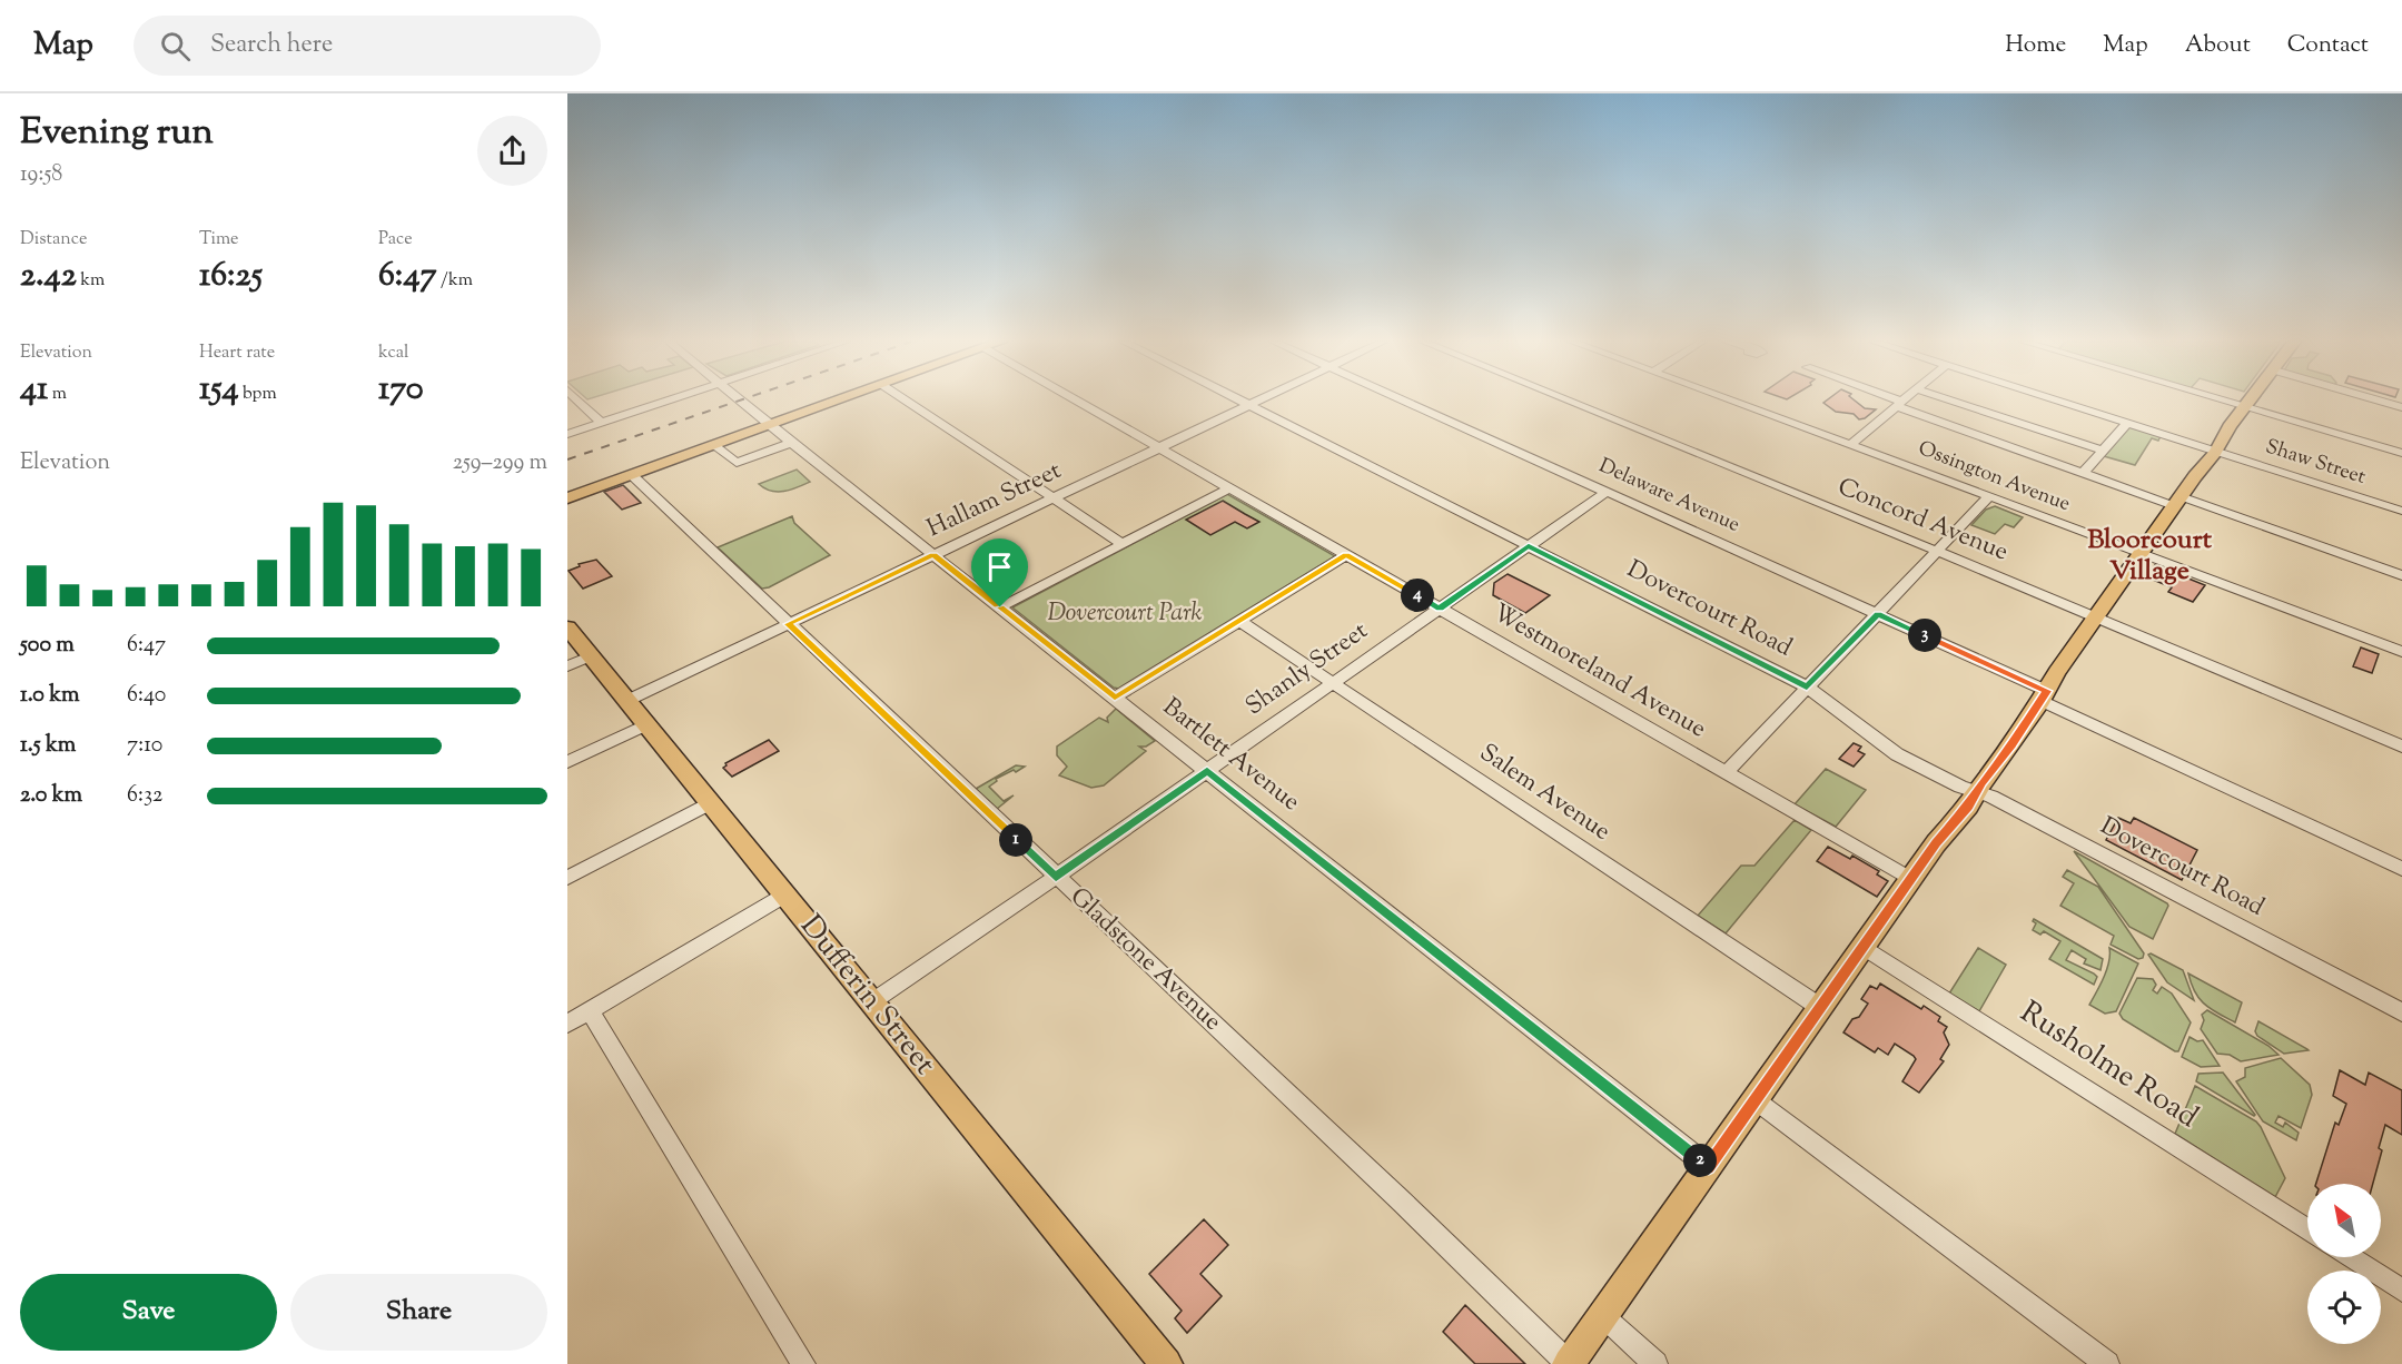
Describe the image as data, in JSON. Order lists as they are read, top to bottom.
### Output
{
  "streets": {
    "main road": ["Dufferin Street"],
    "street": [
      "Shaw Street",
      "Ossington Avenue",
      "Delaware Avenue",
      "Hallam Street",
      "Concord Avenue",
      "Dovercourt Road",
      "Shanly Street",
      "Westmoreland Avenue",
      "Bartlett Avenue",
      "Salem Avenue",
      "Gladstone Avenue",
      "Rusholme Road"
    ]
  },
  "crossings": [
    ["Delaware Avenue", "Shanly Street"],
    ["Hallam Street", "Dovercourt Road"],
    ["Hallam Street", "Westmoreland Avenue"],
    ["Hallam Street", "Bartlett Avenue"],
    ["Hallam Street", "Gladstone Avenue"],
    ["Hallam Street", "Dufferin Street"],
    ["Dovercourt Road", "Shanly Street"],
    ["Shanly Street", "Westmoreland Avenue"],
    ["Shanly Street", "Bartlett Avenue"],
    ["Shanly Street", "Salem Avenue"],
    ["Shanly Street", "Gladstone Avenue"],
    ["Shanly Street", "Dufferin Street"]
  ],
  "districts": ["Bloorcourt Village"],
  "parks": ["Dovercourt Park"],
  "north": "top left",
  "page": {
    "header": "Map",
    "search": "Search here",
    "nav": [
      "Home",
      "Map",
      "About",
      "Contact"
    ],
    "heading": ["Evening run", "19:58"],
    "stats": [
      ["Distance", "2.42 km"],
      ["Time", "16:25"],
      ["Pace", "6:47 /km"],
      ["Elevation", "41 m"],
      ["Heart rate", "154 bpm"],
      ["kcal", "170"]
    ],
    "chart": ["Elevation", "259–299 m"],
    "pins": [
      "4",
      "3",
      "1",
      "2"
    ],
    "list": [
      {
        "name": "500 m",
        "note": "6:47"
      },
      {
        "name": "1.0 km",
        "note": "6:40"
      },
      {
        "name": "1.5 km",
        "note": "7:10"
      },
      {
        "name": "2.0 km",
        "note": "6:32"
      }
    ],
    "buttons": ["Save", "Share"]
  }
}
